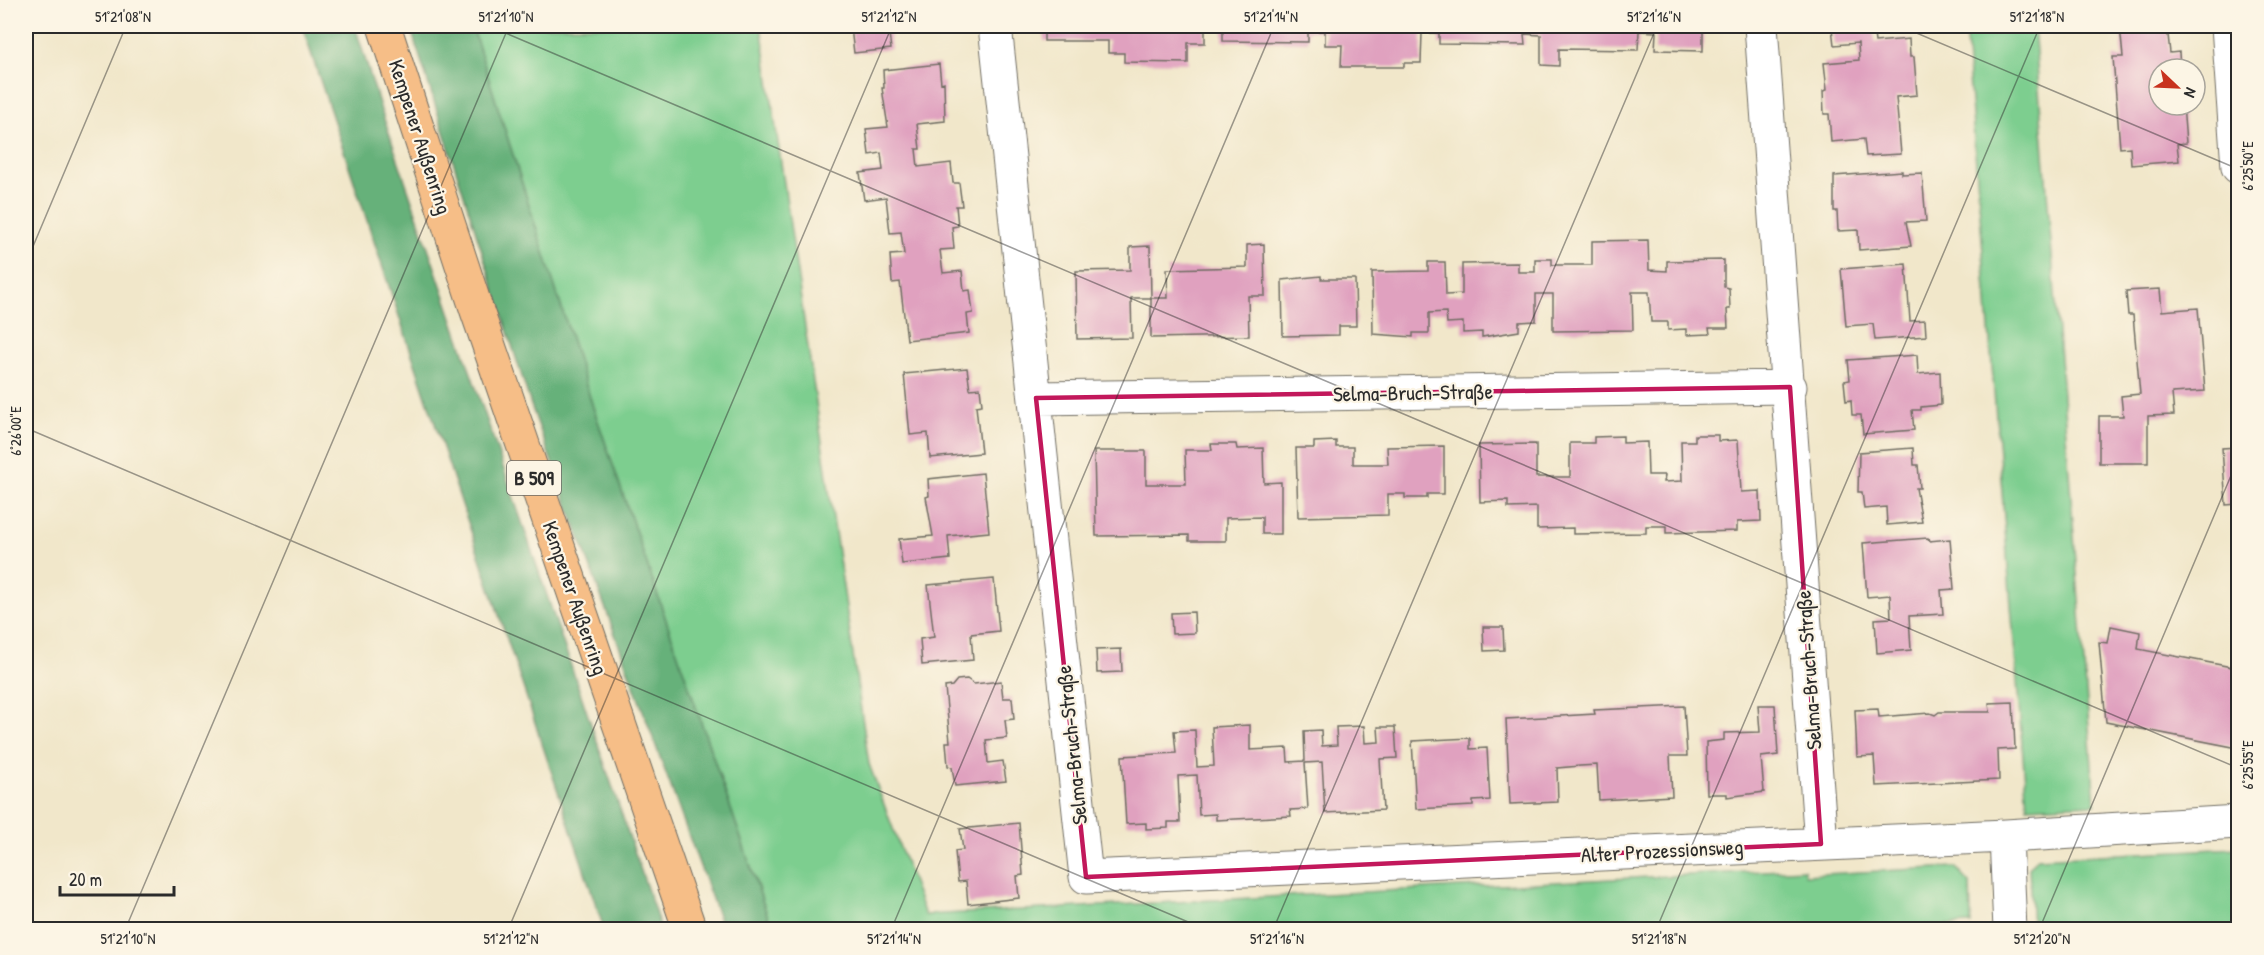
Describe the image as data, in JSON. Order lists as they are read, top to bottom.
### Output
{
  "streets": {
    "main road": ["Kempener Außenring", "B 509"],
    "street": ["Selma-Bruch-Straße", "Alter Prozessionsweg"]
  },
  "crossings": [
    ["Selma-Bruch-Straße", "Alter Prozessionsweg"]
  ],
  "scale_bar": "20 m",
  "north": "bottom right",
  "coordinates": [
    "51°21'08\"N",
    "51°21'10\"N",
    "51°21'12\"N",
    "51°21'14\"N",
    "51°21'16\"N",
    "51°21'18\"N",
    "6°25'50\"E",
    "6°26'00\"E",
    "6°25'55\"E",
    "51°21'20\"N"
  ]
}
